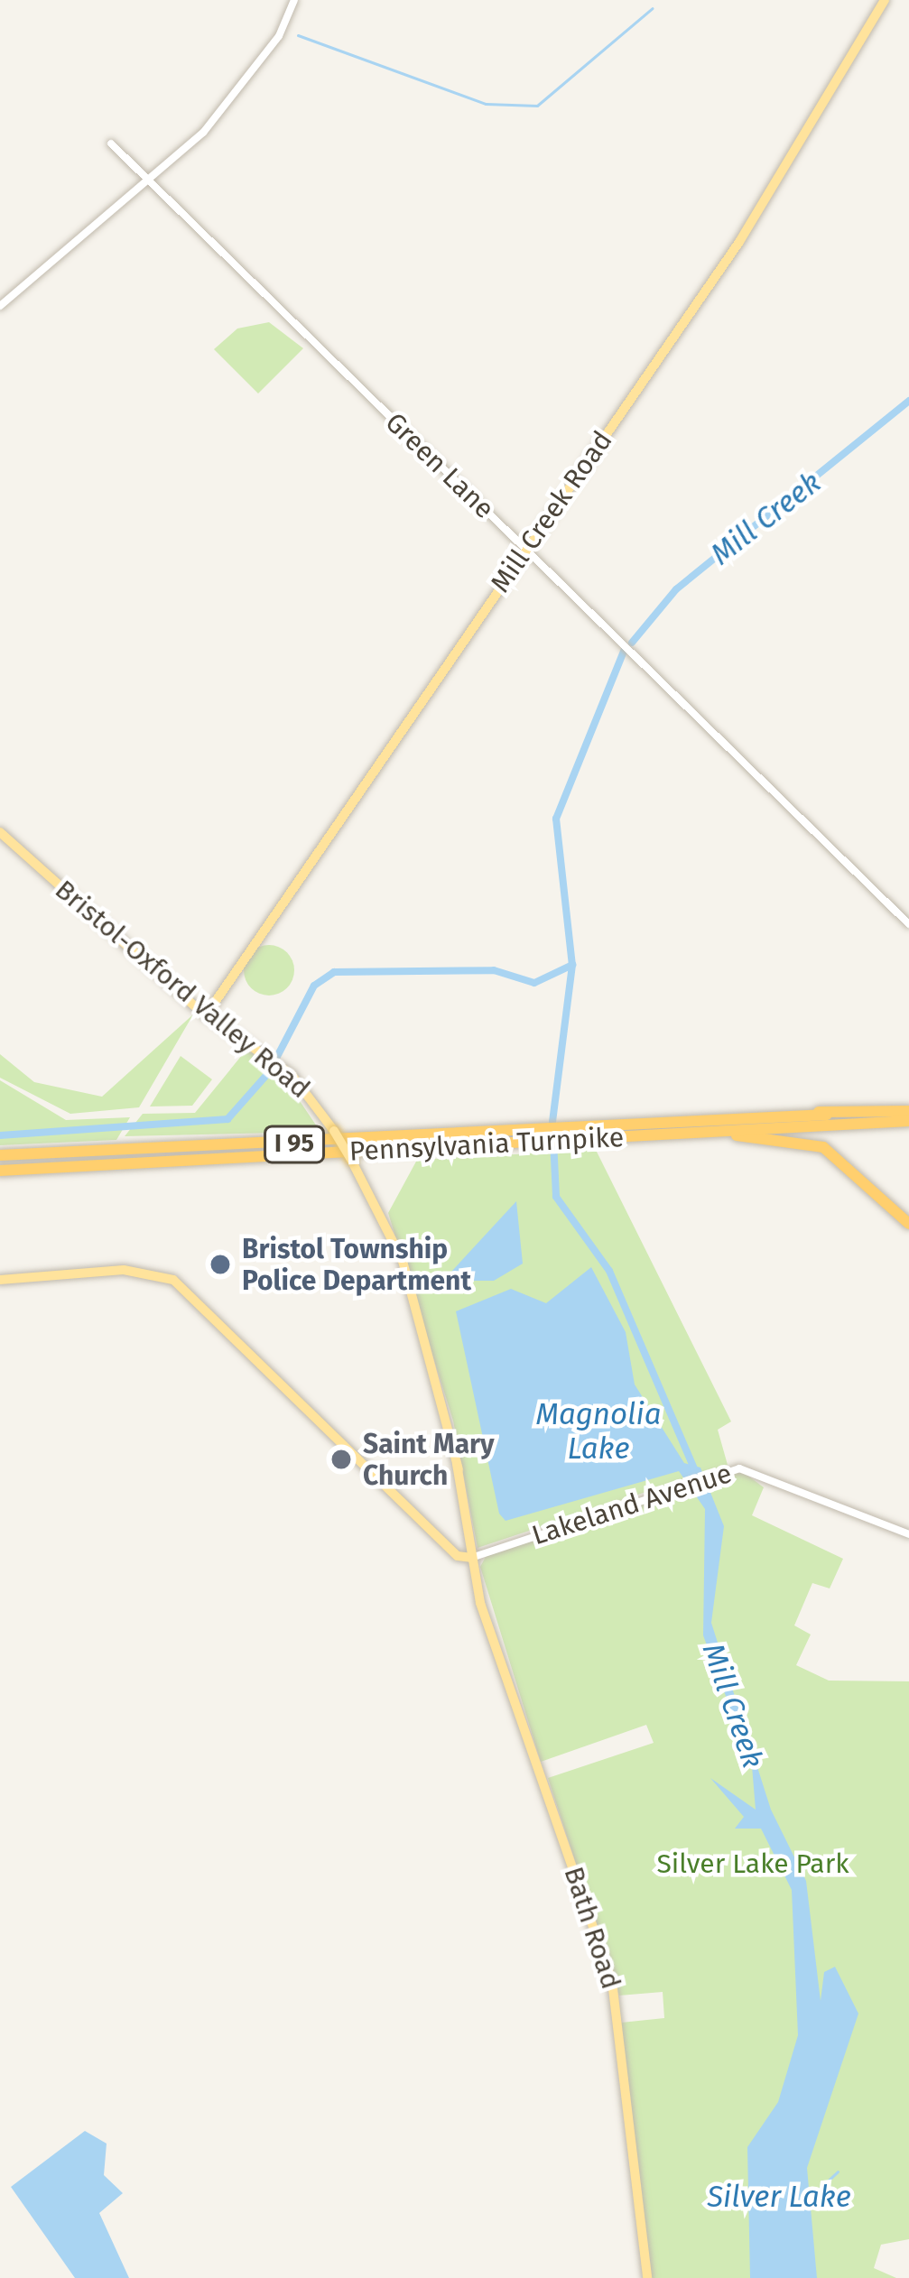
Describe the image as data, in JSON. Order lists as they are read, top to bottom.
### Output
{
  "streets": {
    "highway": ["I 95", "Pennsylvania Turnpike"],
    "main road": ["Mill Creek Road", "Bristol-Oxford Valley Road", "Bath Road"],
    "street": ["Green Lane", "Lakeland Avenue"]
  },
  "crossings": [
    ["Green Lane", "Mill Creek Road"],
    ["Mill Creek Road", "Bristol-Oxford Valley Road"],
    ["Bristol-Oxford Valley Road", "Lakeland Avenue"],
    ["Bristol-Oxford Valley Road", "Bath Road"],
    ["Lakeland Avenue", "Bath Road"]
  ],
  "water": ["Mill Creek", "Magnolia Lake", "Silver Lake"],
  "parks": ["Silver Lake Park"],
  "places": ["Bristol Township Police Department", "Saint Mary Church"]
}
